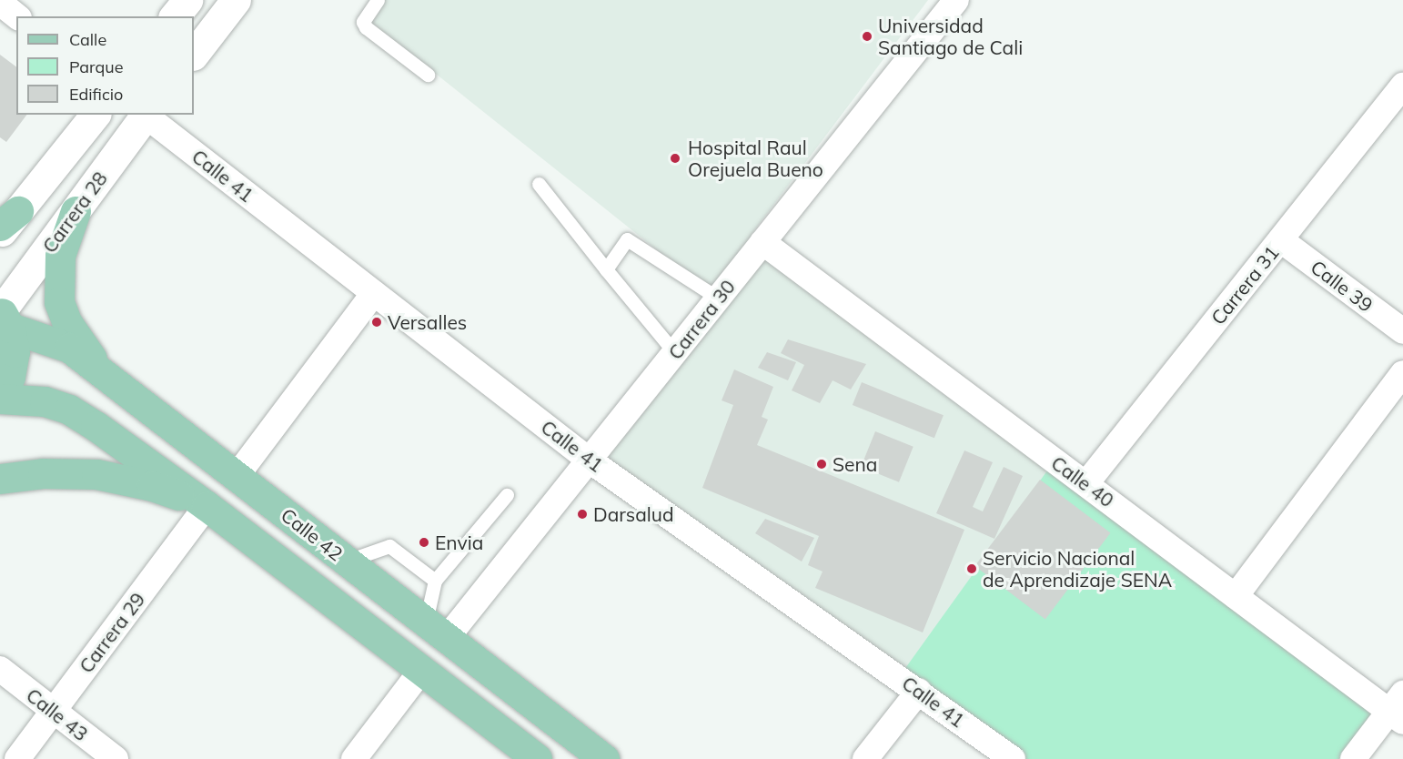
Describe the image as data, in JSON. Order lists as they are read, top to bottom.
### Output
{
  "streets": {
    "main road": ["Carrera 28", "Calle 42"],
    "street": [
      "Calle 41",
      "Carrera 31",
      "Calle 39",
      "Carrera 30",
      "Calle 40",
      "Carrera 29",
      "Calle 43"
    ]
  },
  "crossings": [
    ["Calle 41", "Carrera 28"],
    ["Calle 41", "Carrera 30"],
    ["Carrera 28", "Calle 42"],
    ["Carrera 31", "Calle 39"],
    ["Carrera 31", "Calle 40"],
    ["Carrera 30", "Calle 40"],
    ["Carrera 30", "Calle 42"],
    ["Carrera 29", "Calle 43"]
  ],
  "places": [
    "Universidad Santiago de Cali",
    "Hospital Raul Orejuela Bueno",
    "Versalles",
    "Sena",
    "Darsalud",
    "Envia",
    "Servicio Nacional de Aprendizaje SENA"
  ],
  "legend": ["Calle", "Parque", "Edificio"]
}
